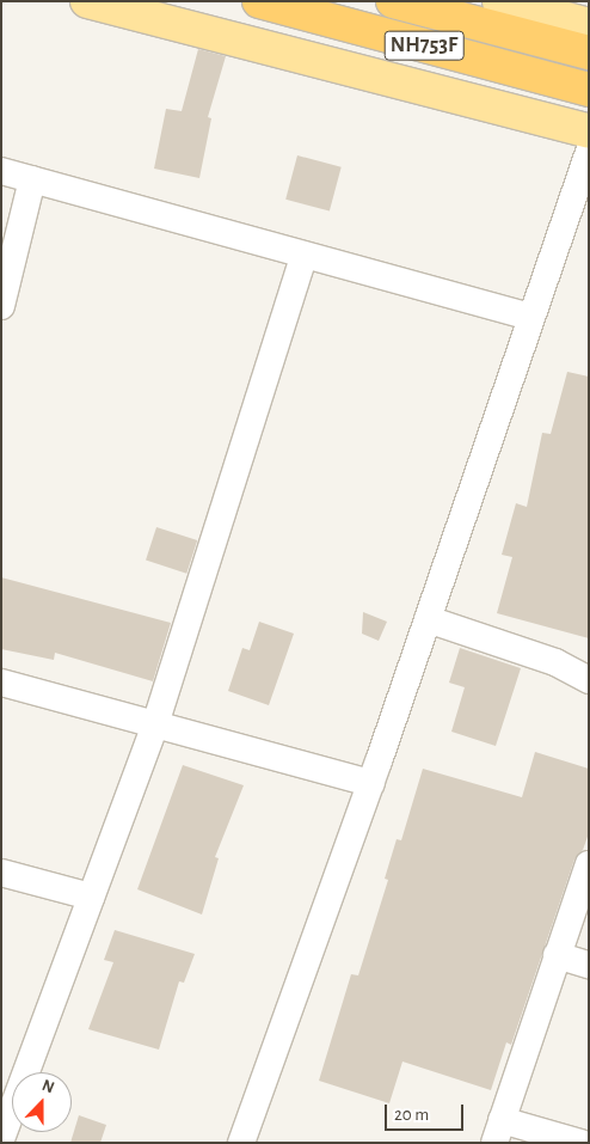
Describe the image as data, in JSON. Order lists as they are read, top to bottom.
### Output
{
  "streets": {
    "highway": ["NH753F"]
  },
  "scale_bar": "20 m",
  "north": "top"
}
